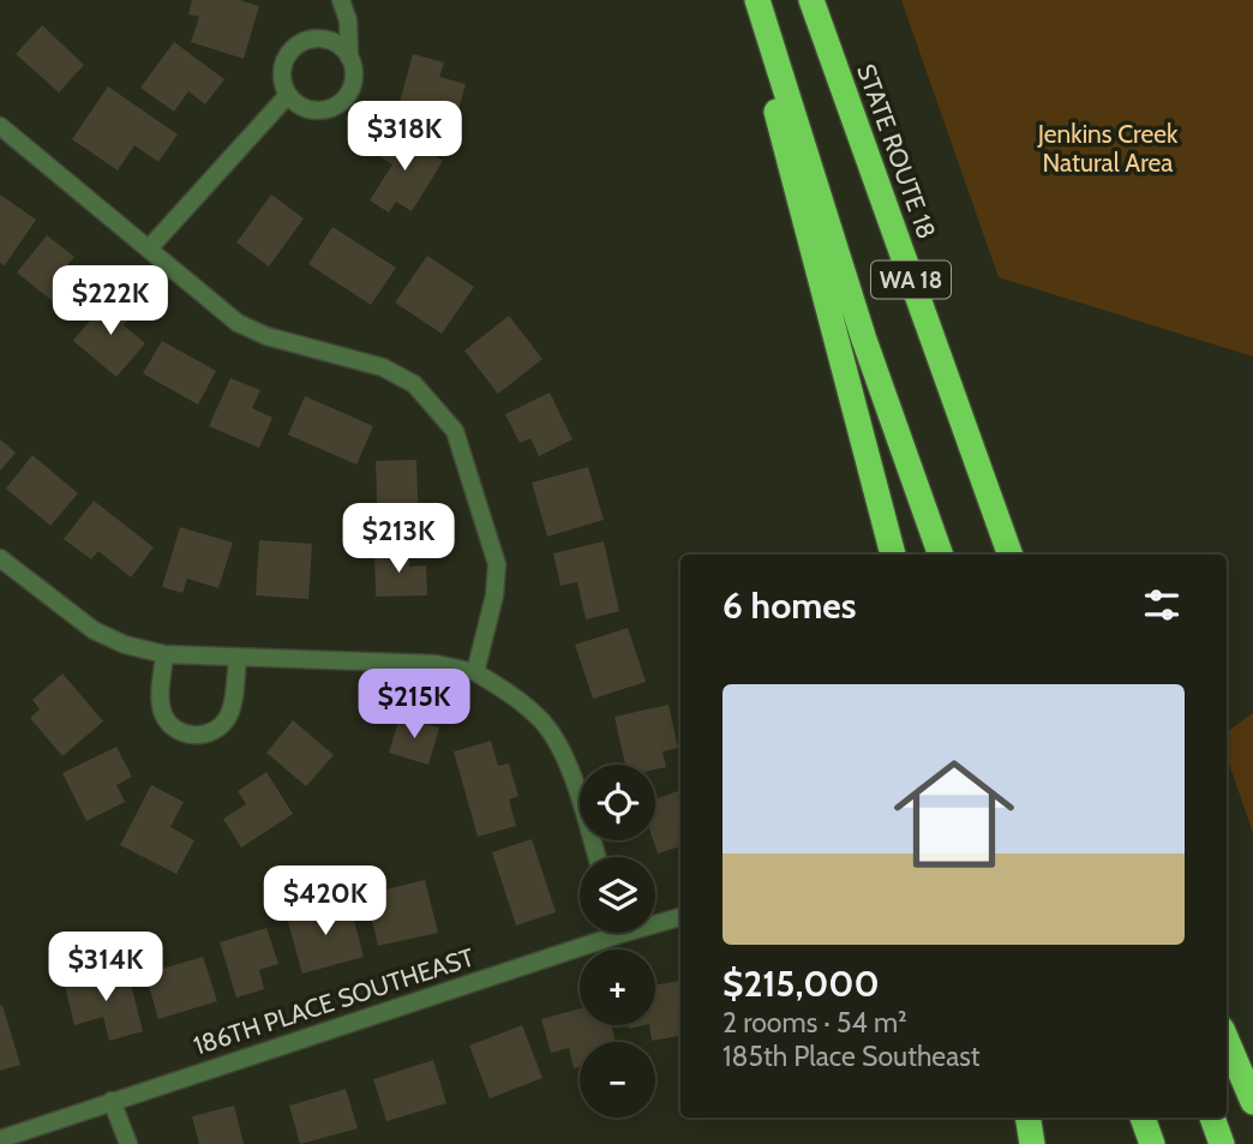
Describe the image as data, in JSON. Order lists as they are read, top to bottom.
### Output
{
  "streets": {
    "highway": ["STATE ROUTE 18", "WA 18"],
    "street": ["186TH PLACE SOUTHEAST"]
  },
  "parks": ["Jenkins Creek Natural Area"],
  "page": {
    "price": [
      "$318K",
      "$222K",
      "$213K",
      "$215K",
      "$420K",
      "$314K"
    ],
    "heading": "6 homes",
    "list": [
      {
        "name": "$215,000",
        "note": "2 rooms · 54 m² · 185th Place Southeast"
      }
    ],
    "map_buttons": ["+", "−"]
  }
}
